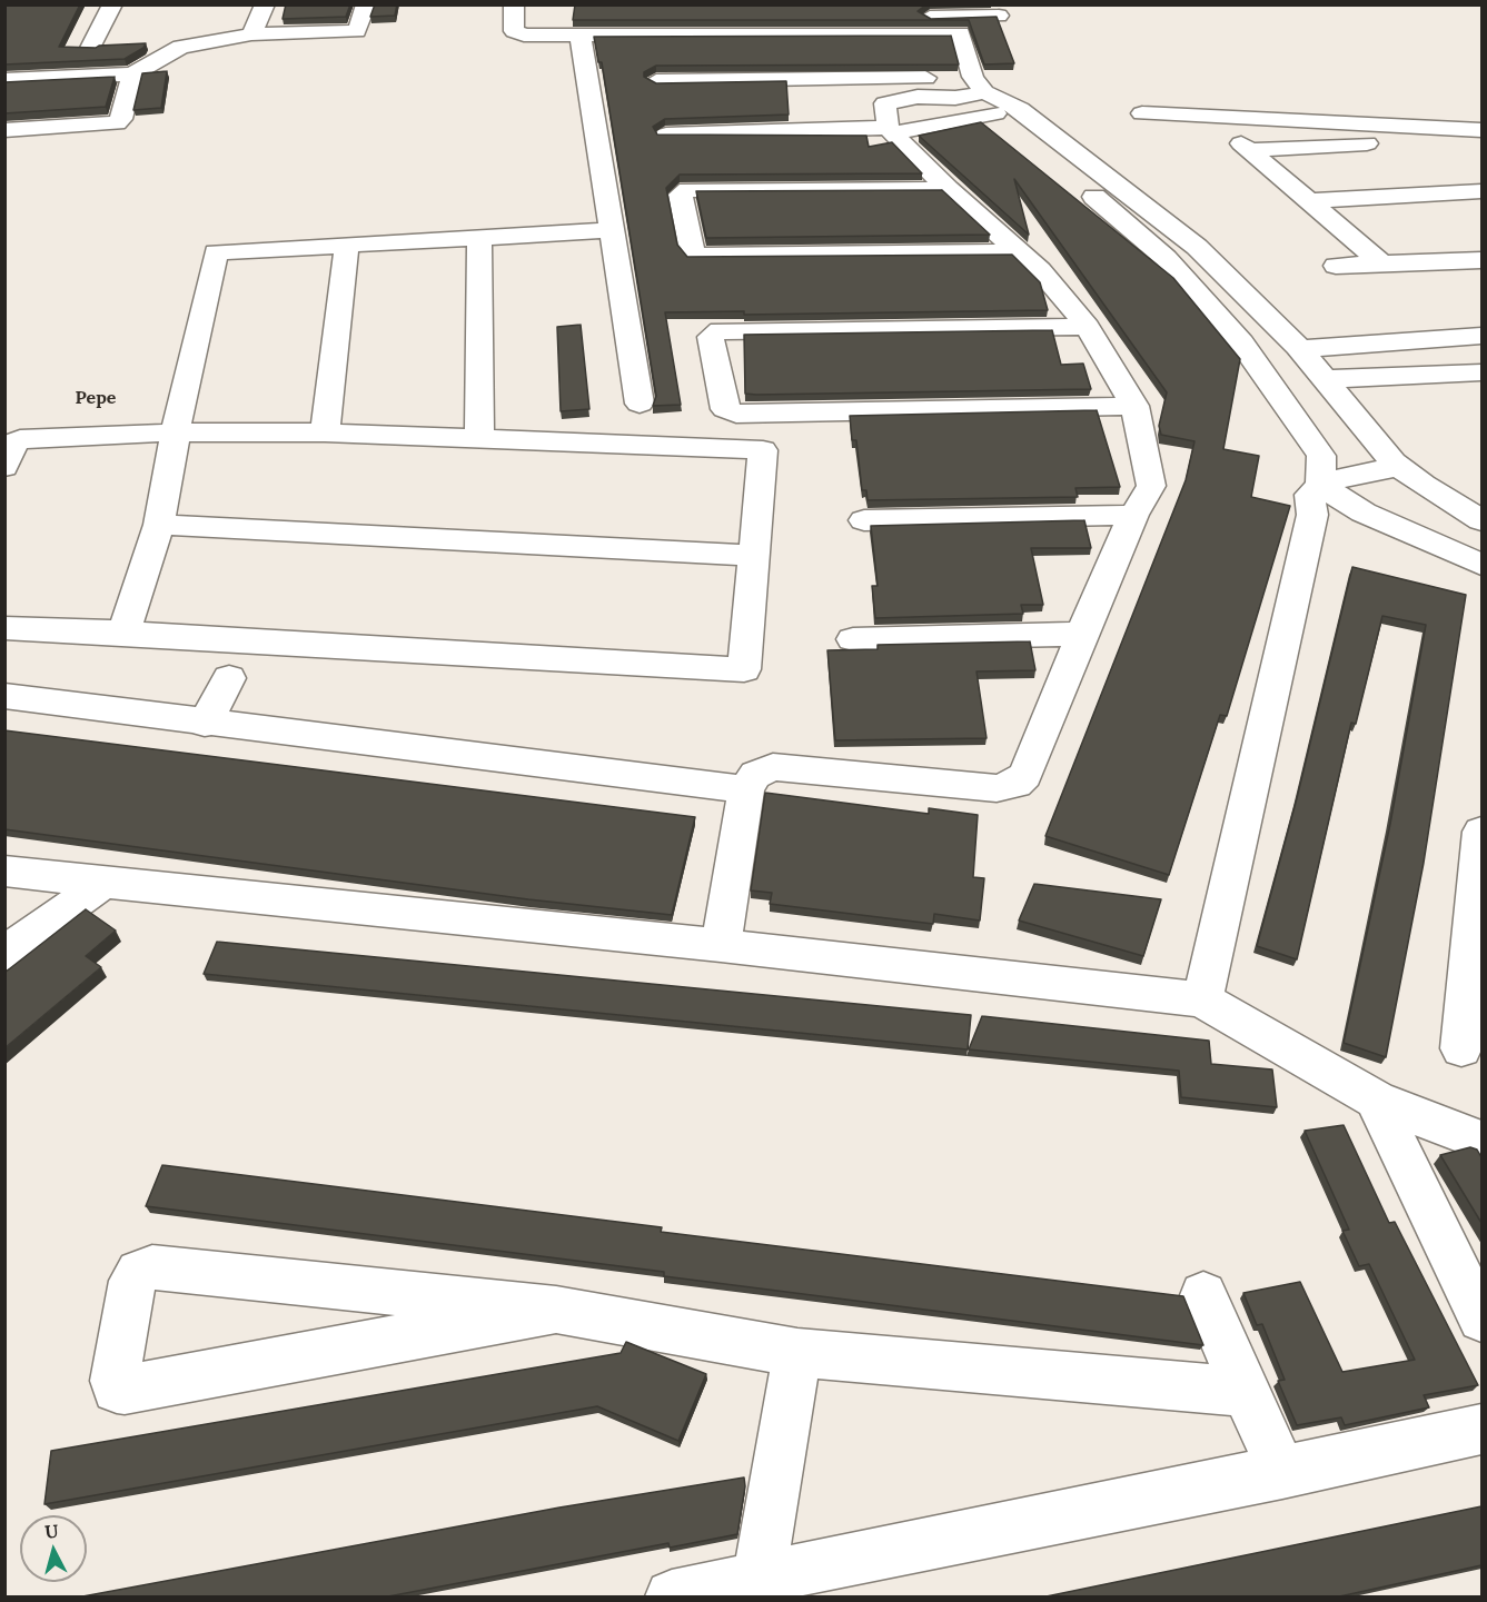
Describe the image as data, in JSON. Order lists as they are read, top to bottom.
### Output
{
  "districts": ["Pepe"],
  "north": "top"
}
